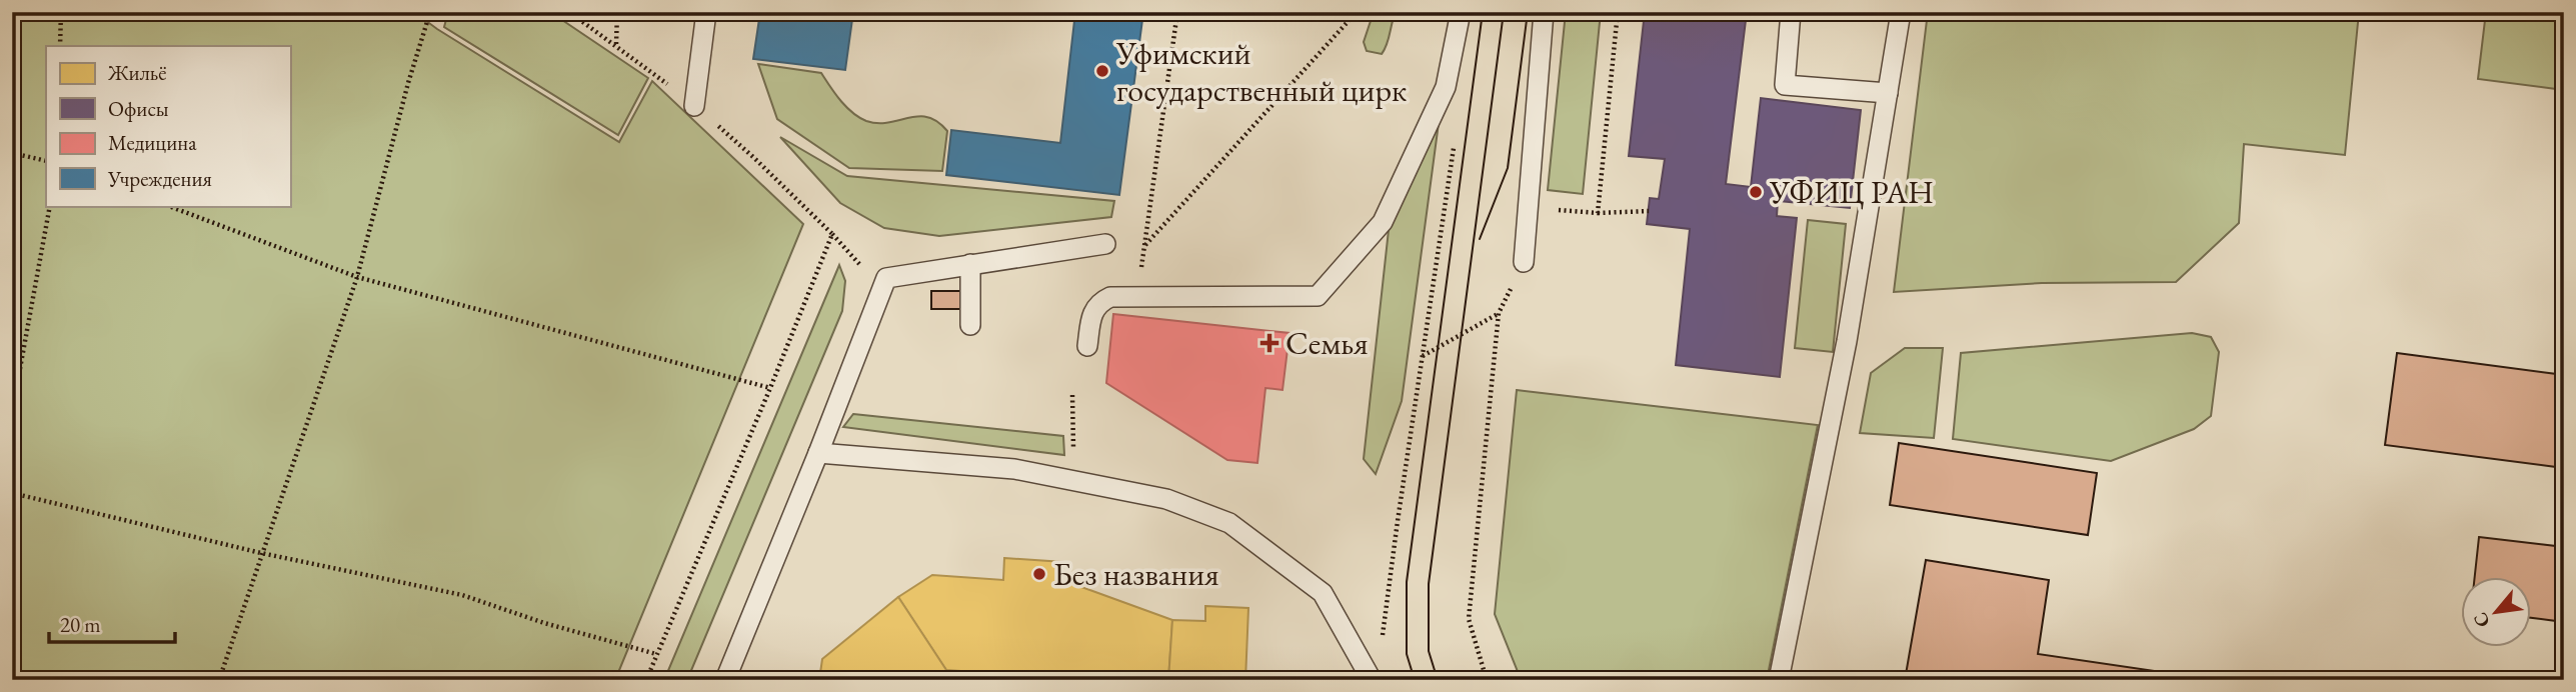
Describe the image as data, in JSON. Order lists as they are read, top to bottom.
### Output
{
  "places": {
    "other": ["Уфимский государственный цирк", "УФИЦ РАН", "Без названия"],
    "health": ["Семья"]
  },
  "legend": [
    "Жильё",
    "Офисы",
    "Медицина",
    "Учреждения"
  ],
  "scale_bar": "20 m",
  "north": "bottom left"
}
